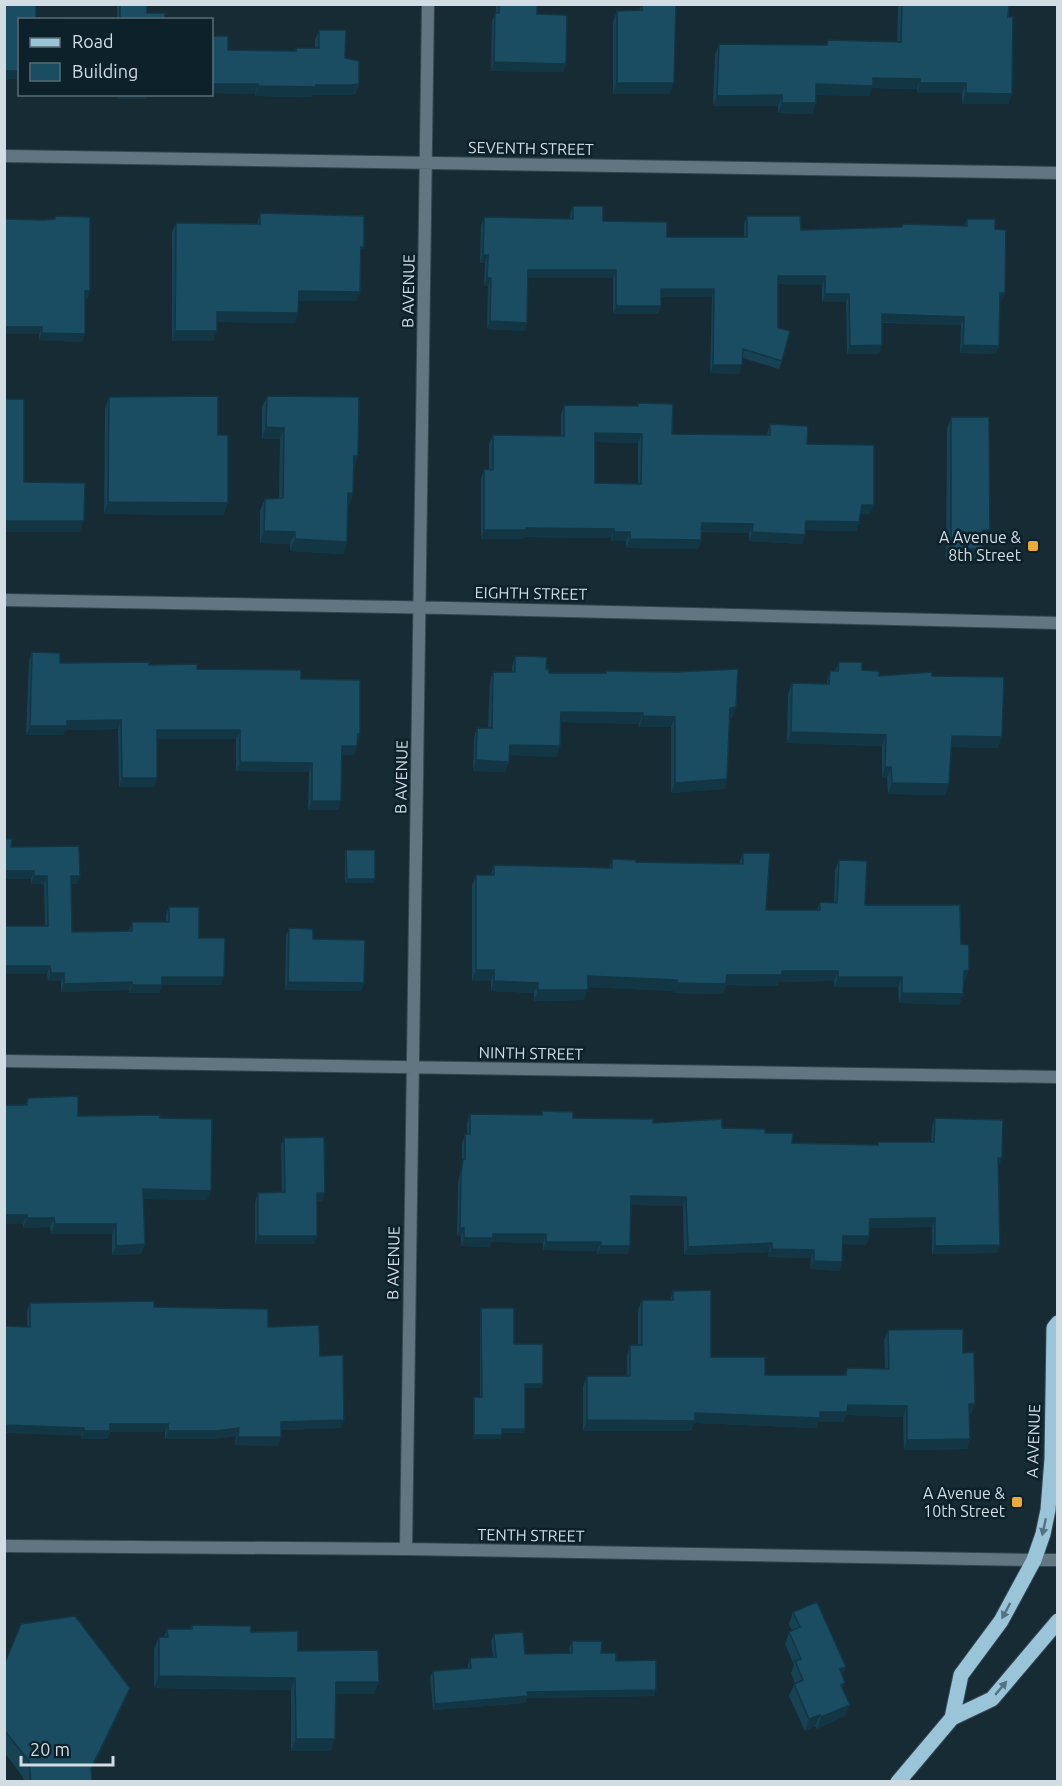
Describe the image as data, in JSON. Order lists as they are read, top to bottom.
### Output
{
  "streets": {
    "main road": ["A AVENUE"],
    "street": [
      "SEVENTH STREET",
      "B AVENUE",
      "EIGHTH STREET",
      "NINTH STREET",
      "TENTH STREET"
    ]
  },
  "crossings": [
    ["SEVENTH STREET", "B AVENUE"],
    ["B AVENUE", "EIGHTH STREET"],
    ["B AVENUE", "NINTH STREET"],
    ["B AVENUE", "TENTH STREET"],
    ["A AVENUE", "TENTH STREET"]
  ],
  "one_way": ["A AVENUE"],
  "places": {
    "transit": ["A Avenue & 8th Street", "A Avenue & 10th Street"]
  },
  "legend": ["Road", "Building"],
  "scale_bar": "20 m"
}
